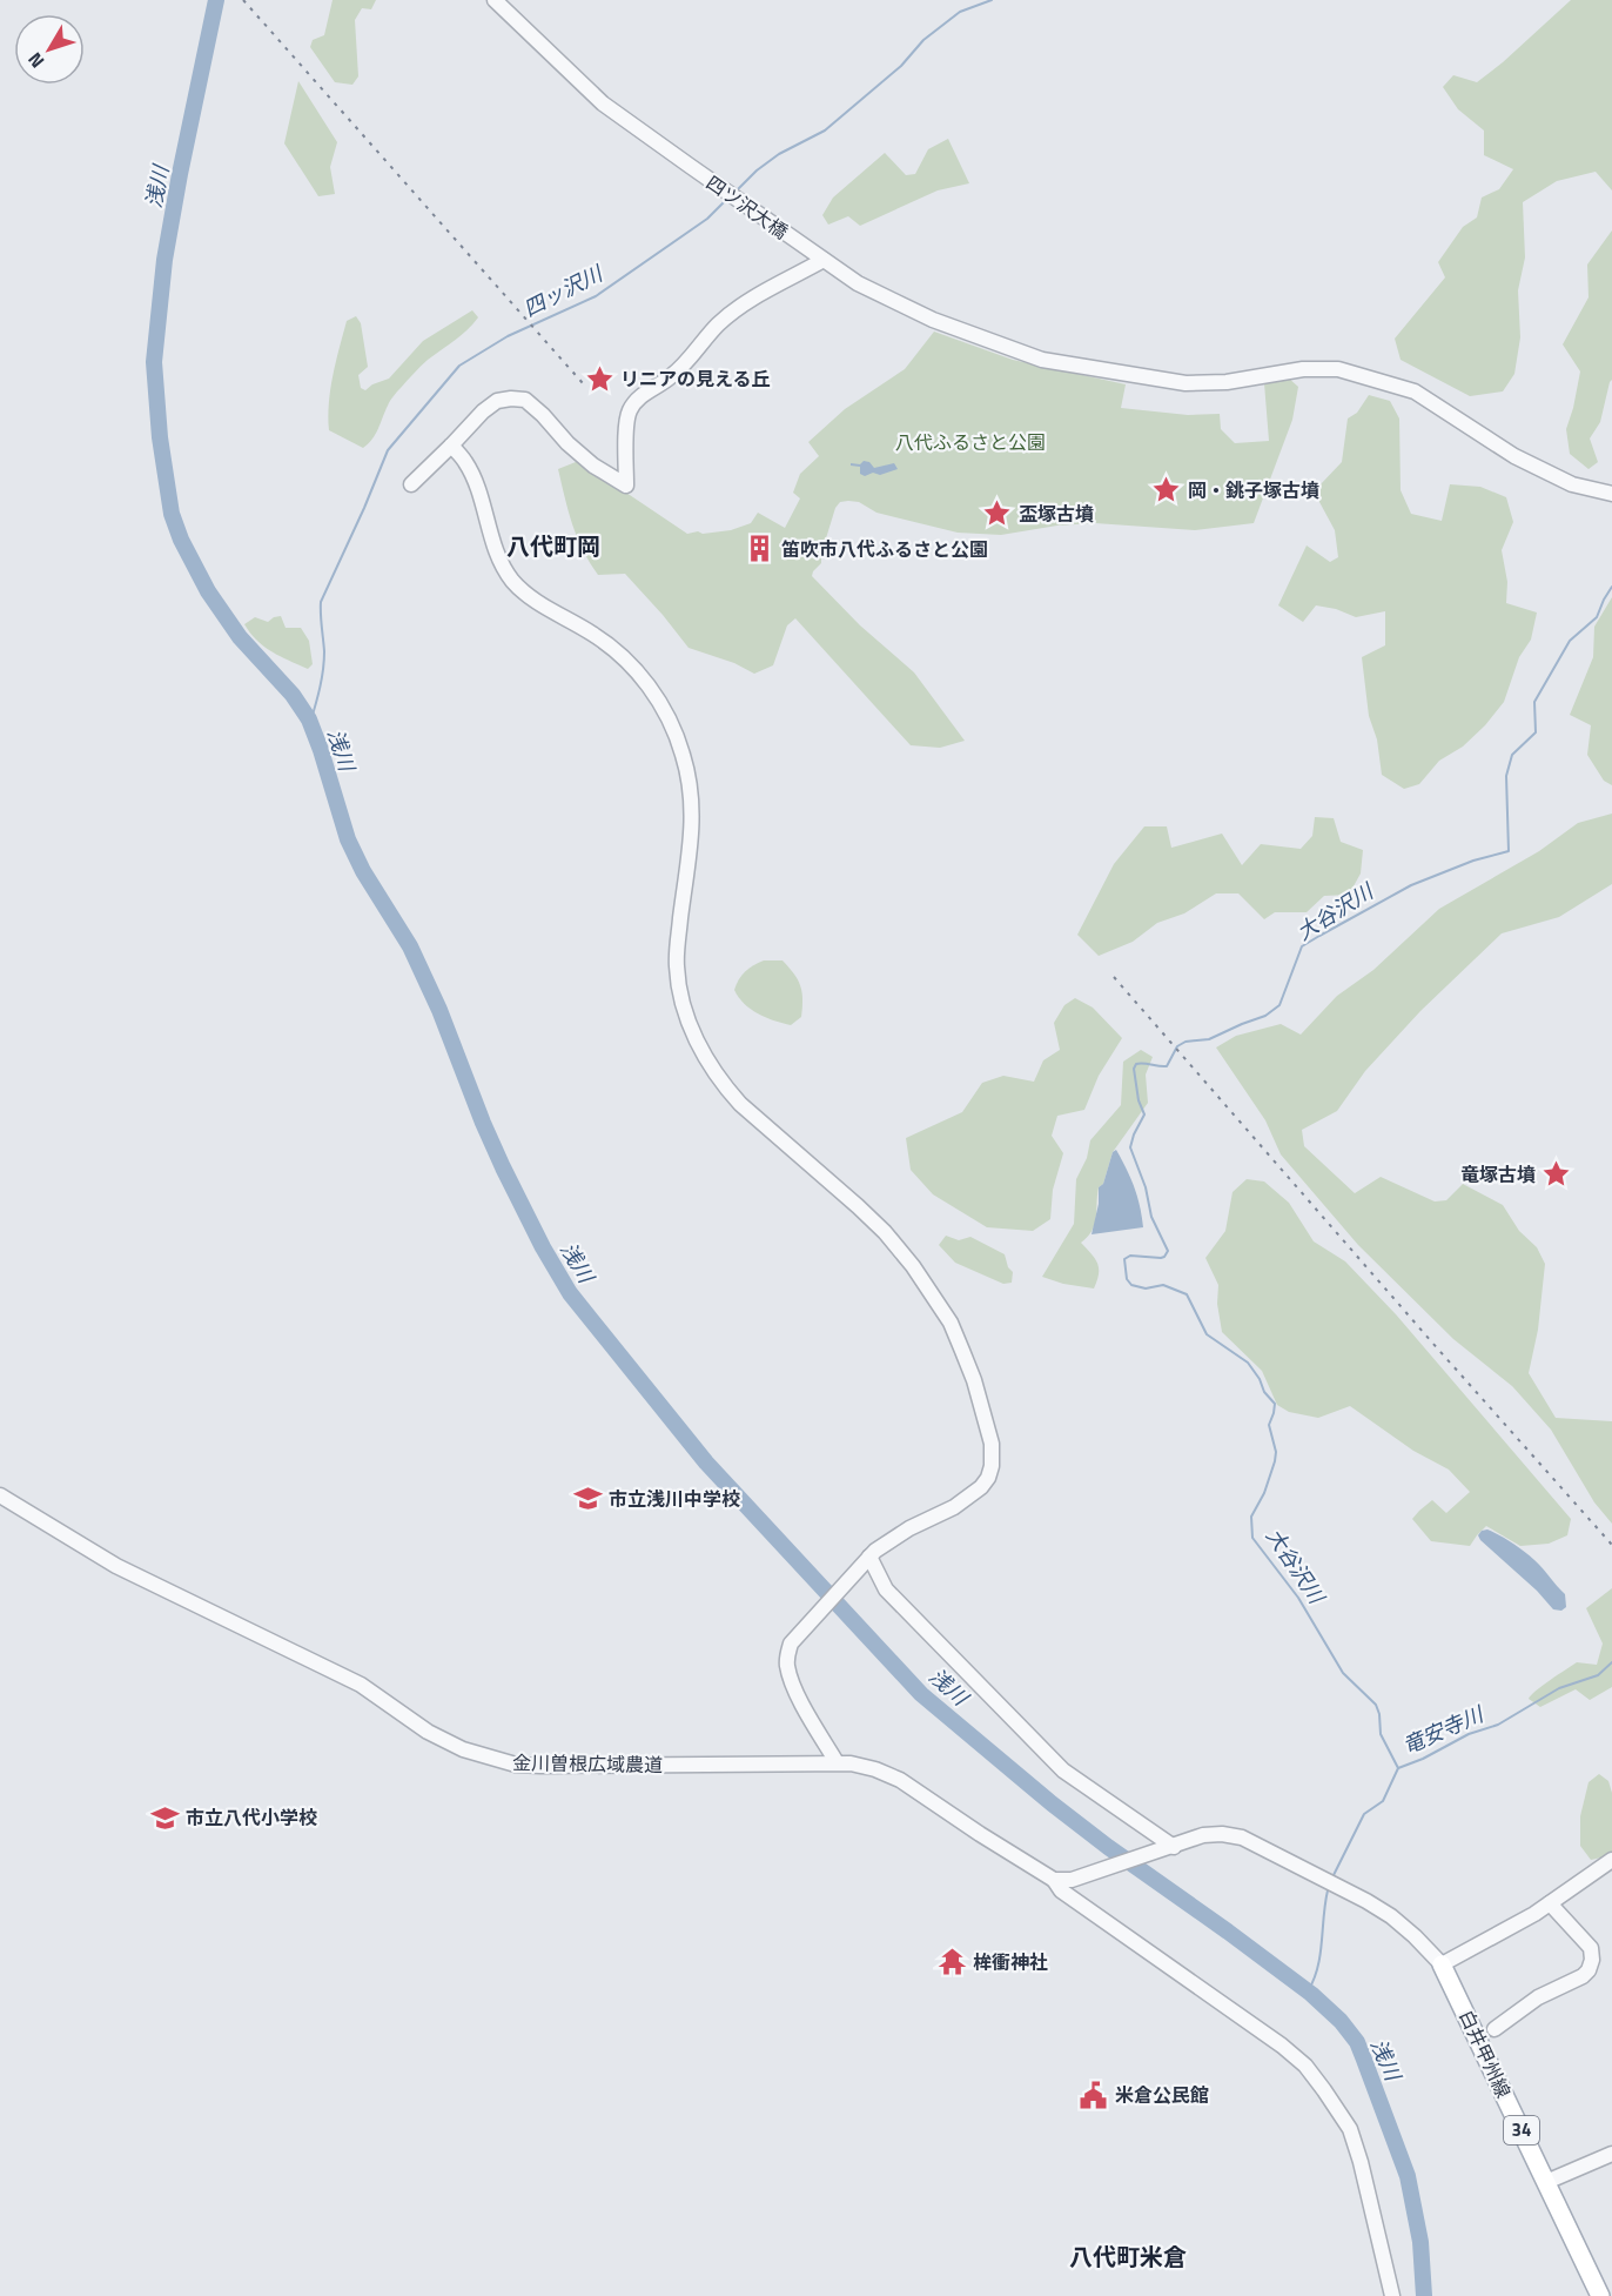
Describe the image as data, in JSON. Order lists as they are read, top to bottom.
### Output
{
  "streets": {
    "main road": ["白井甲州線", "34"],
    "street": ["四ツ沢大橋", "金川曽根広域農道"]
  },
  "districts": ["八代町岡", "八代町米倉"],
  "water": [
    "浅川",
    "四ッ沢川",
    "大谷沢川",
    "竜安寺川"
  ],
  "parks": ["八代ふるさと公園"],
  "places": {
    "place": [
      "リニアの見える丘",
      "岡・銚子塚古墳",
      "盃塚古墳",
      "竜塚古墳"
    ],
    "building": ["笛吹市八代ふるさと公園"],
    "school or university": ["市立浅川中学校", "市立八代小学校"],
    "temple": ["桙衝神社"],
    "public building": ["米倉公民館"]
  },
  "north": "bottom left"
}
